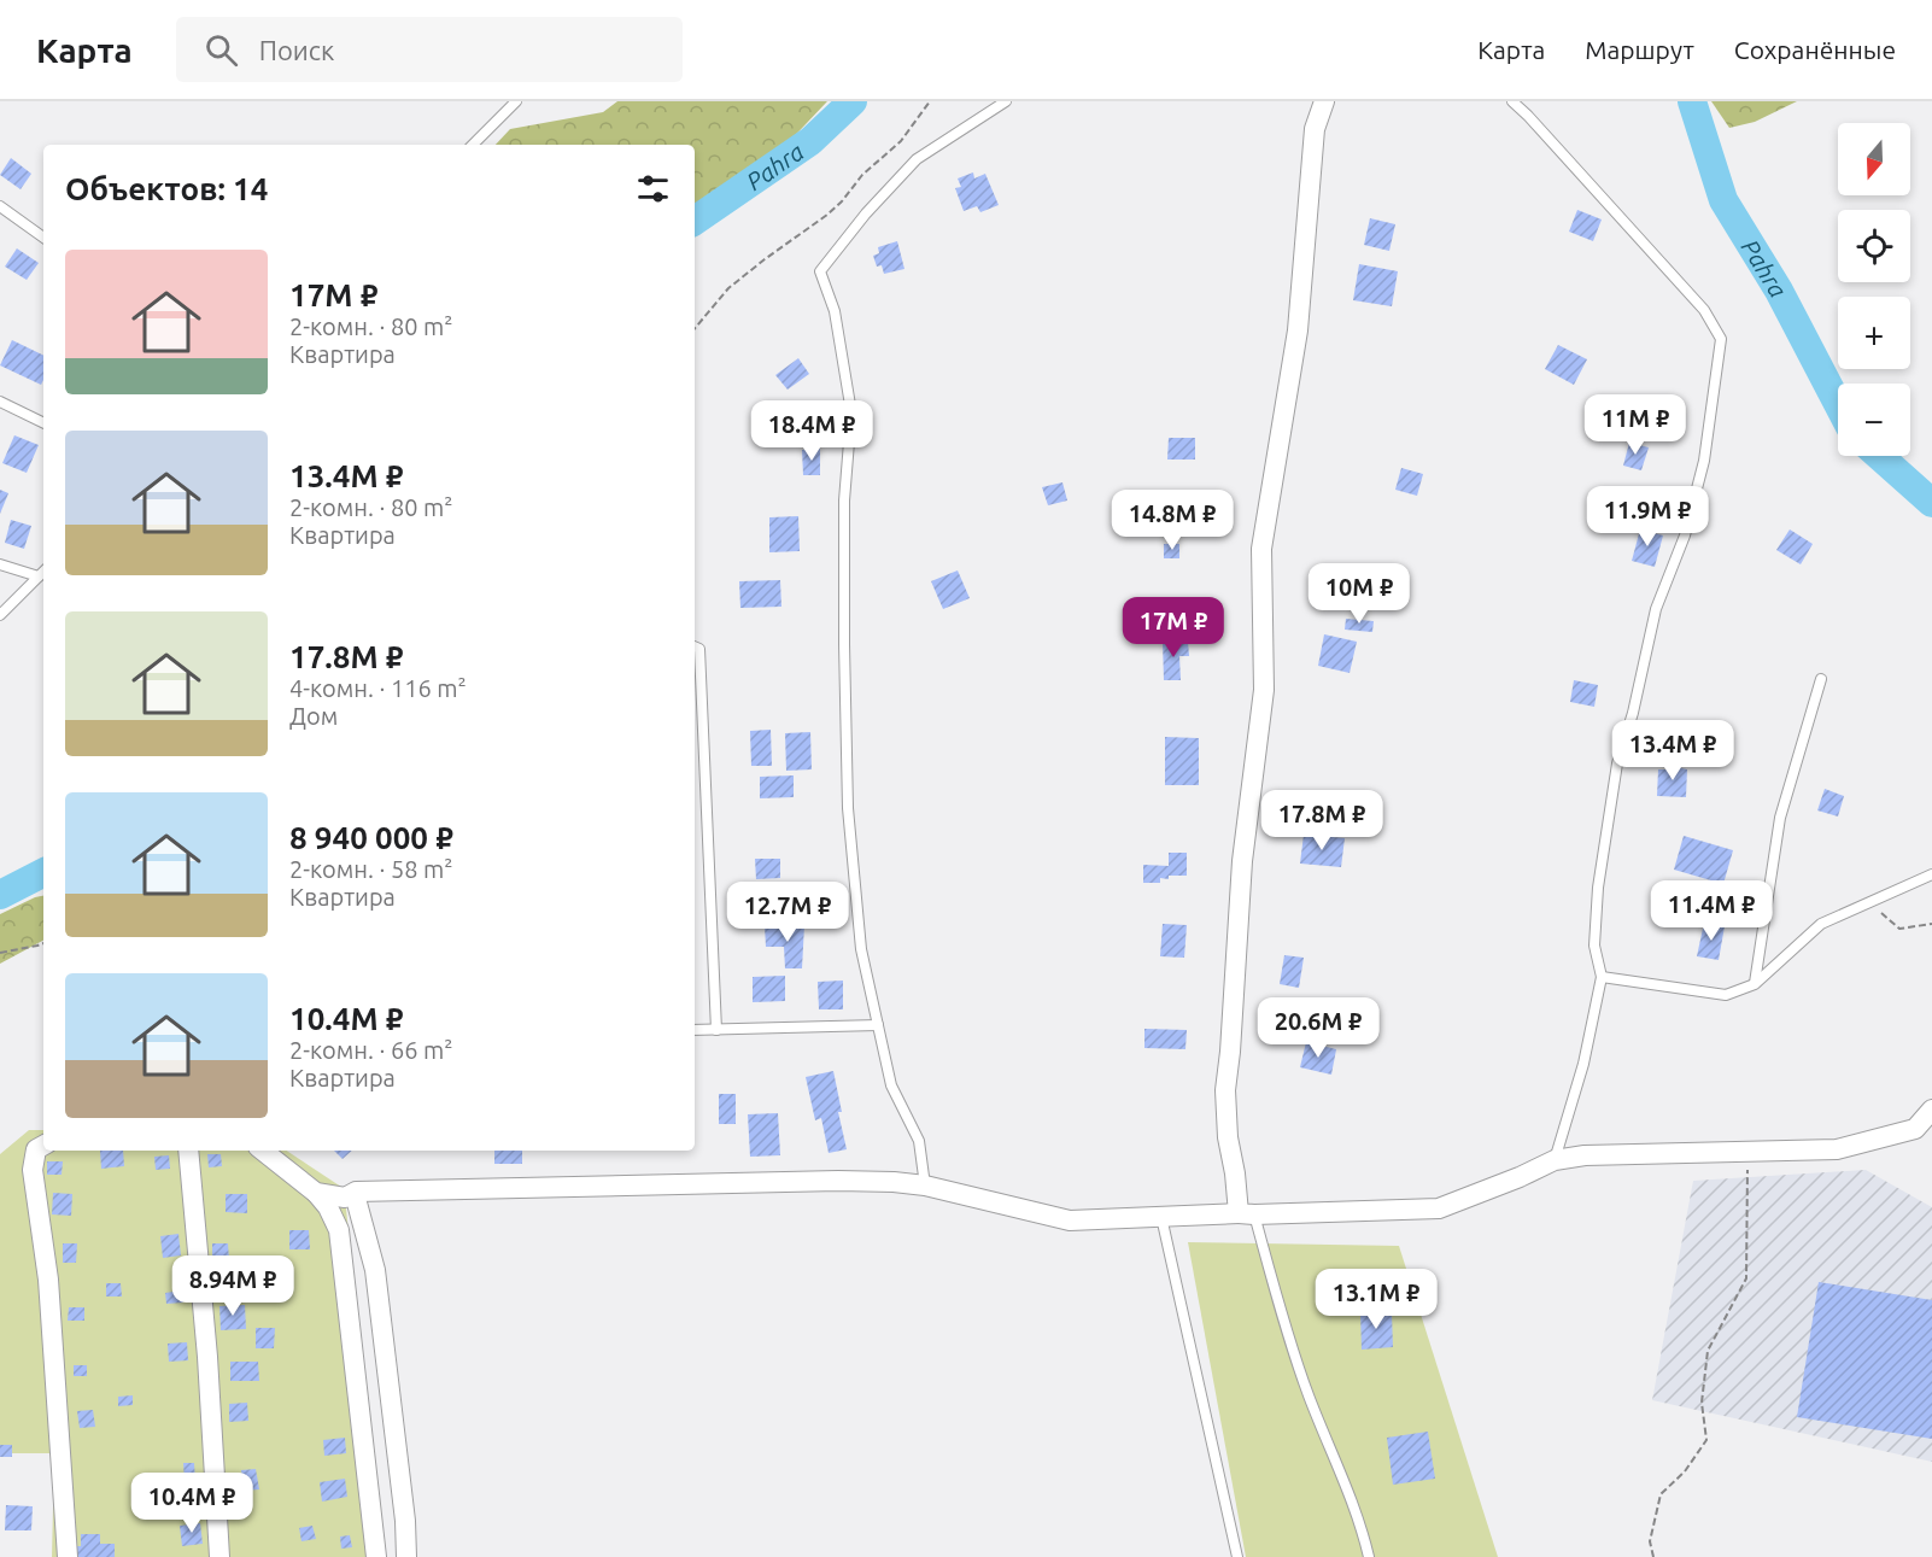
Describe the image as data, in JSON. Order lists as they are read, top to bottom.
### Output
{
  "water": ["Pahra"],
  "north": "bottom",
  "page": {
    "header": "Карта",
    "search": "Поиск",
    "nav": ["Карта", "Маршрут", "Сохранённые"],
    "map_buttons": ["+", "−"],
    "heading": "Объектов: 14",
    "list": [
      {
        "name": "17M ₽",
        "note": "2-комн. · 80 m² · Квартира"
      },
      {
        "name": "13.4M ₽",
        "note": "2-комн. · 80 m² · Квартира"
      },
      {
        "name": "17.8M ₽",
        "note": "4-комн. · 116 m² · Дом"
      },
      {
        "name": "8 940 000 ₽",
        "note": "2-комн. · 58 m² · Квартира"
      },
      {
        "name": "10.4M ₽",
        "note": "2-комн. · 66 m² · Квартира"
      }
    ],
    "price": [
      "11M ₽",
      "18.4M ₽",
      "11.9M ₽",
      "14.8M ₽",
      "10M ₽",
      "17M ₽",
      "13.4M ₽",
      "17.8M ₽",
      "11.4M ₽",
      "12.7M ₽",
      "20.6M ₽",
      "8.94M ₽",
      "13.1M ₽",
      "10.4M ₽"
    ]
  }
}
